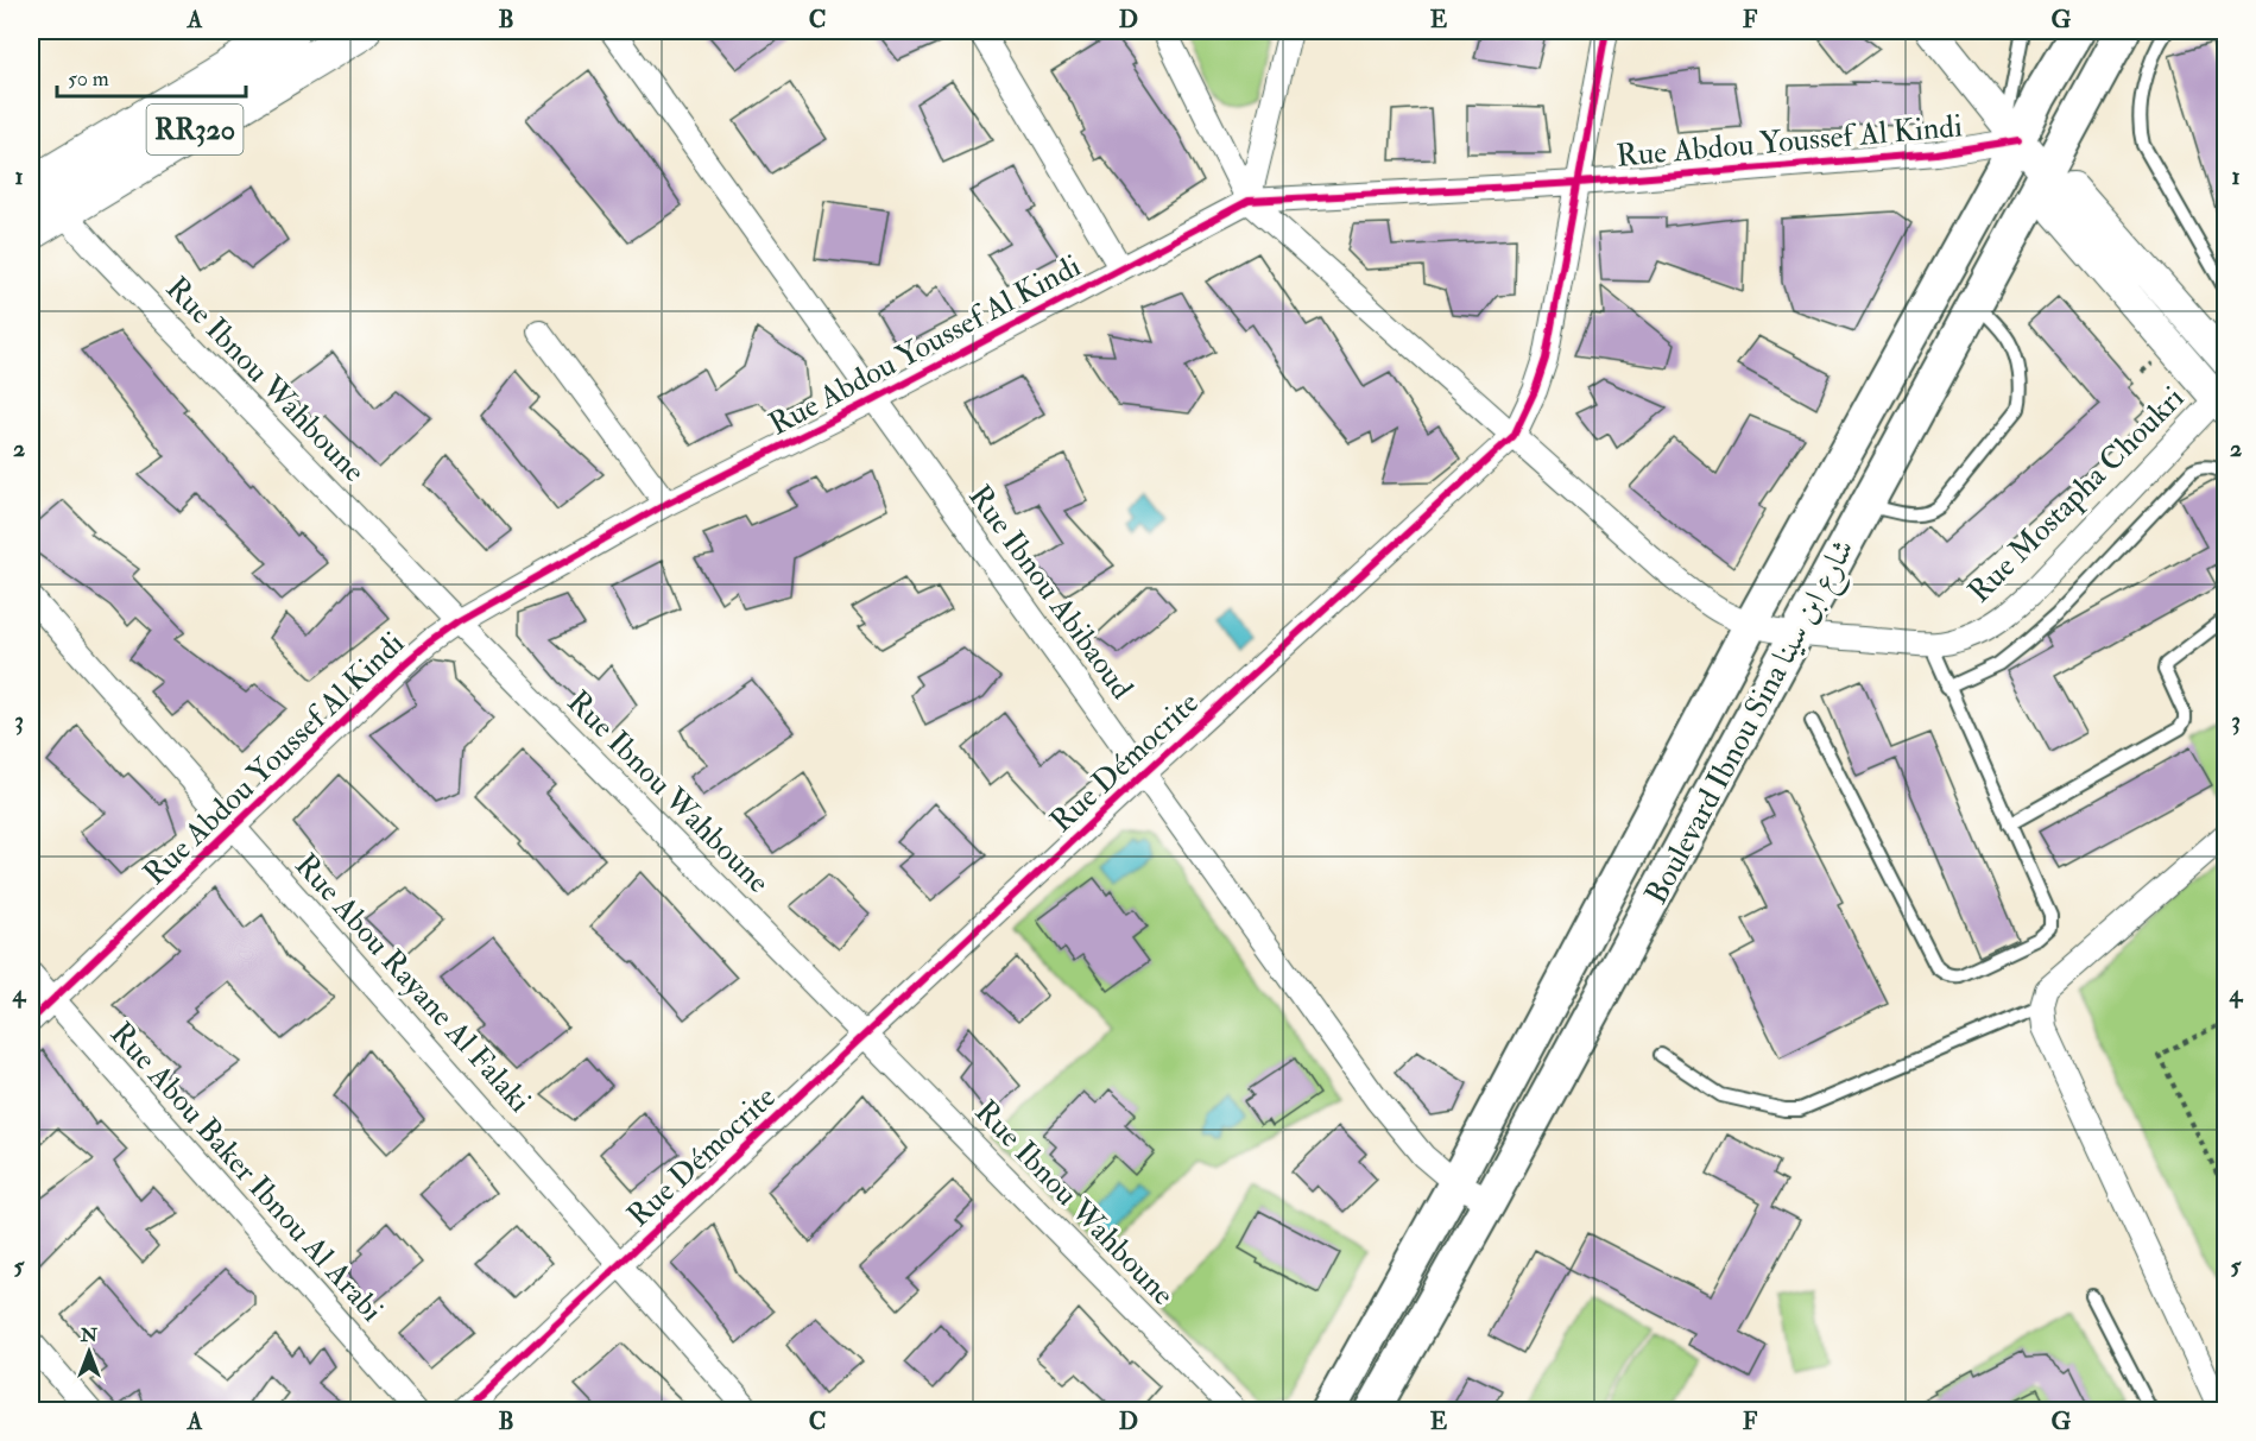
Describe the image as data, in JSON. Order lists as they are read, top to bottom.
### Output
{
  "streets": {
    "main road": ["RR320", "Boulevard Ibnou Sina شارع ابن سينا"],
    "street": [
      "Rue Abdou Youssef Al Kindi",
      "Rue Ibnou Wahboune",
      "Rue Mostapha Choukri",
      "Rue Ibnou Abibaoud",
      "Rue Démocrite",
      "Rue Abou Rayane Al Falaki",
      "Rue Abou Baker Ibnou Al Arabi"
    ]
  },
  "crossings": [
    ["RR320", "Rue Ibnou Wahboune"],
    ["Rue Abdou Youssef Al Kindi", "Rue Ibnou Wahboune"],
    ["Rue Abdou Youssef Al Kindi", "Rue Mostapha Choukri"],
    ["Rue Abdou Youssef Al Kindi", "Rue Ibnou Abibaoud"],
    ["Rue Abdou Youssef Al Kindi", "Boulevard Ibnou Sina شارع ابن سينا"],
    ["Rue Abdou Youssef Al Kindi", "Rue Démocrite"],
    ["Rue Abdou Youssef Al Kindi", "Rue Abou Rayane Al Falaki"],
    ["Rue Abdou Youssef Al Kindi", "Rue Abou Baker Ibnou Al Arabi"],
    ["Rue Ibnou Wahboune", "Rue Démocrite"],
    ["Rue Mostapha Choukri", "Boulevard Ibnou Sina شارع ابن سينا"],
    ["Rue Mostapha Choukri", "Rue Démocrite"],
    ["Rue Ibnou Abibaoud", "Boulevard Ibnou Sina شارع ابن سينا"],
    ["Rue Ibnou Abibaoud", "Rue Démocrite"],
    ["Rue Démocrite", "Rue Abou Rayane Al Falaki"]
  ],
  "scale_bar": "50 m",
  "north": "top",
  "grid": {
    "columns": [
      "A",
      "B",
      "C",
      "D",
      "E",
      "F",
      "G"
    ],
    "rows": [
      "1",
      "2",
      "3",
      "4",
      "5"
    ]
  }
}
